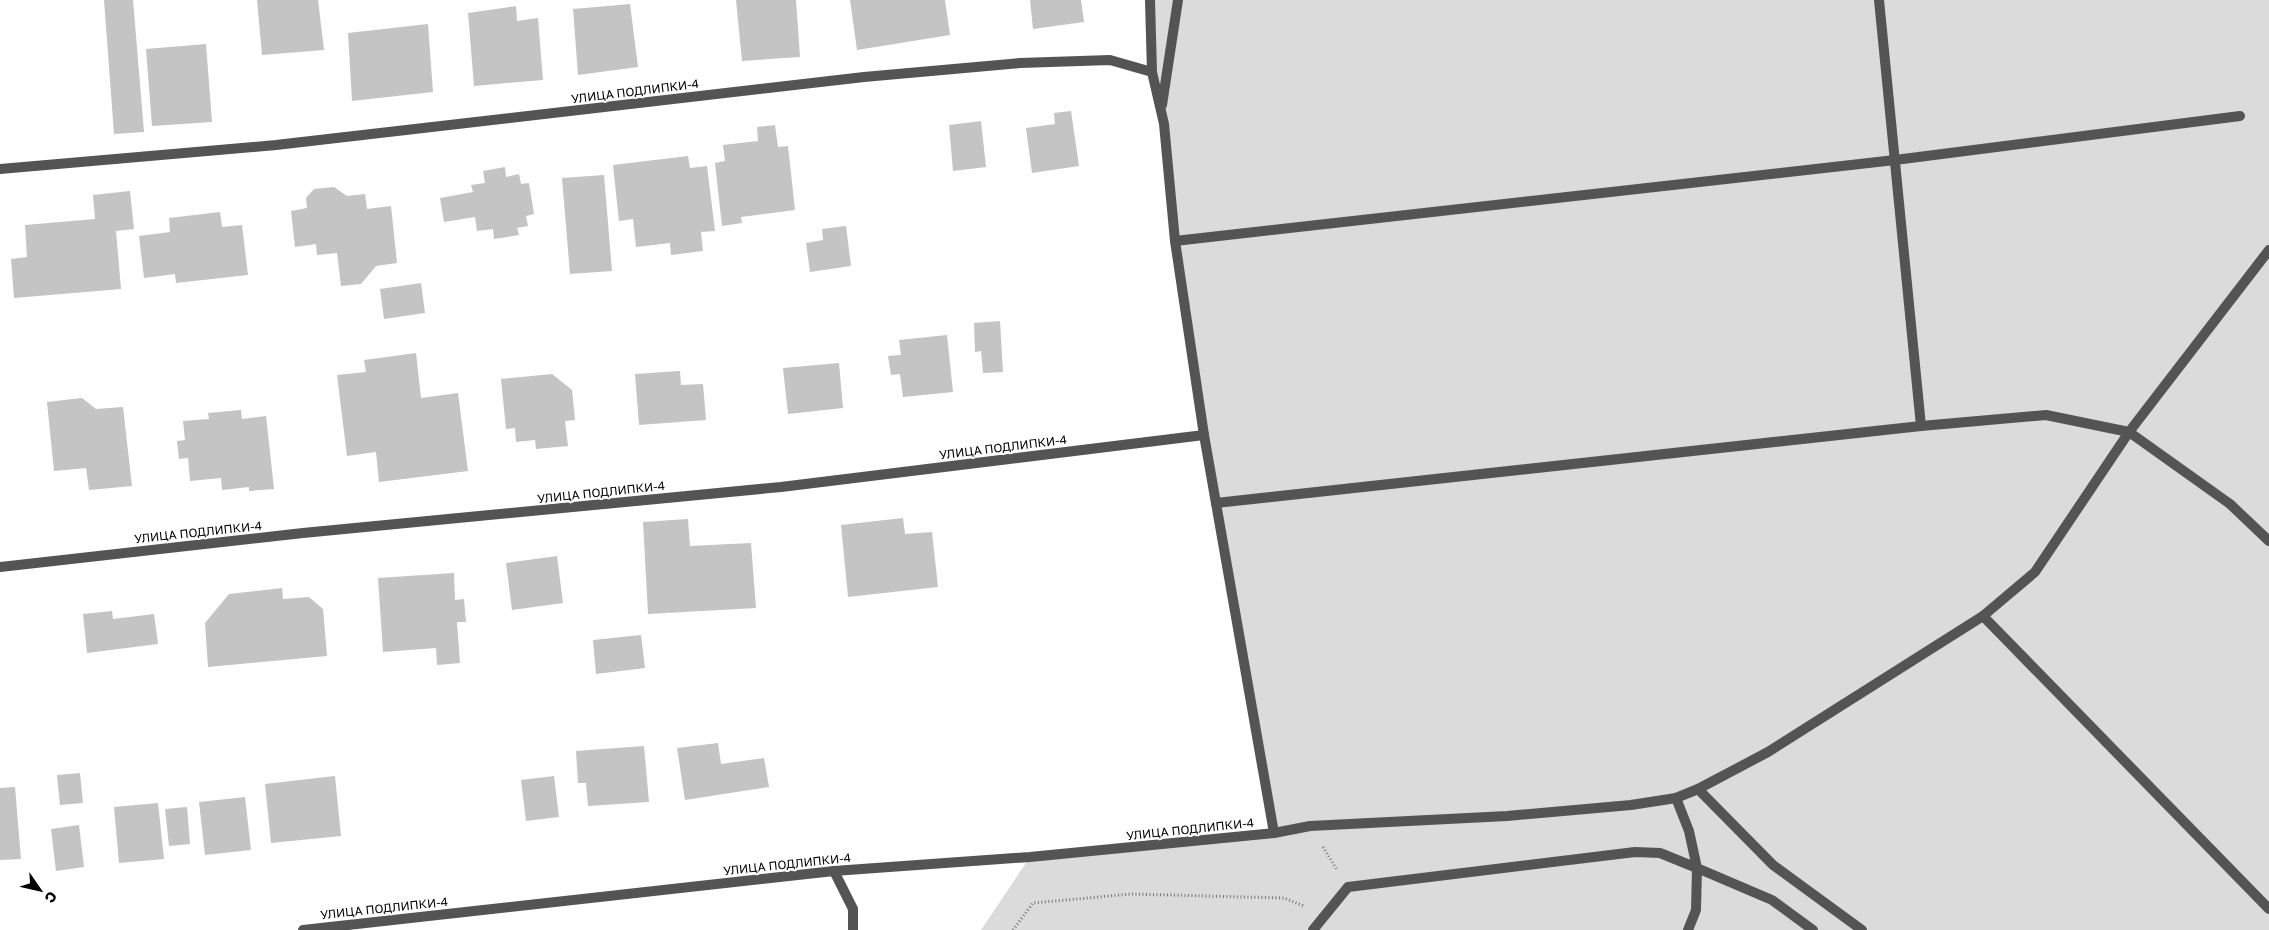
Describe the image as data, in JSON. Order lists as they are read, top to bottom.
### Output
{
  "streets": {
    "street": ["УЛИЦА ПОДЛИПКИ-4"]
  },
  "north": "bottom right"
}
